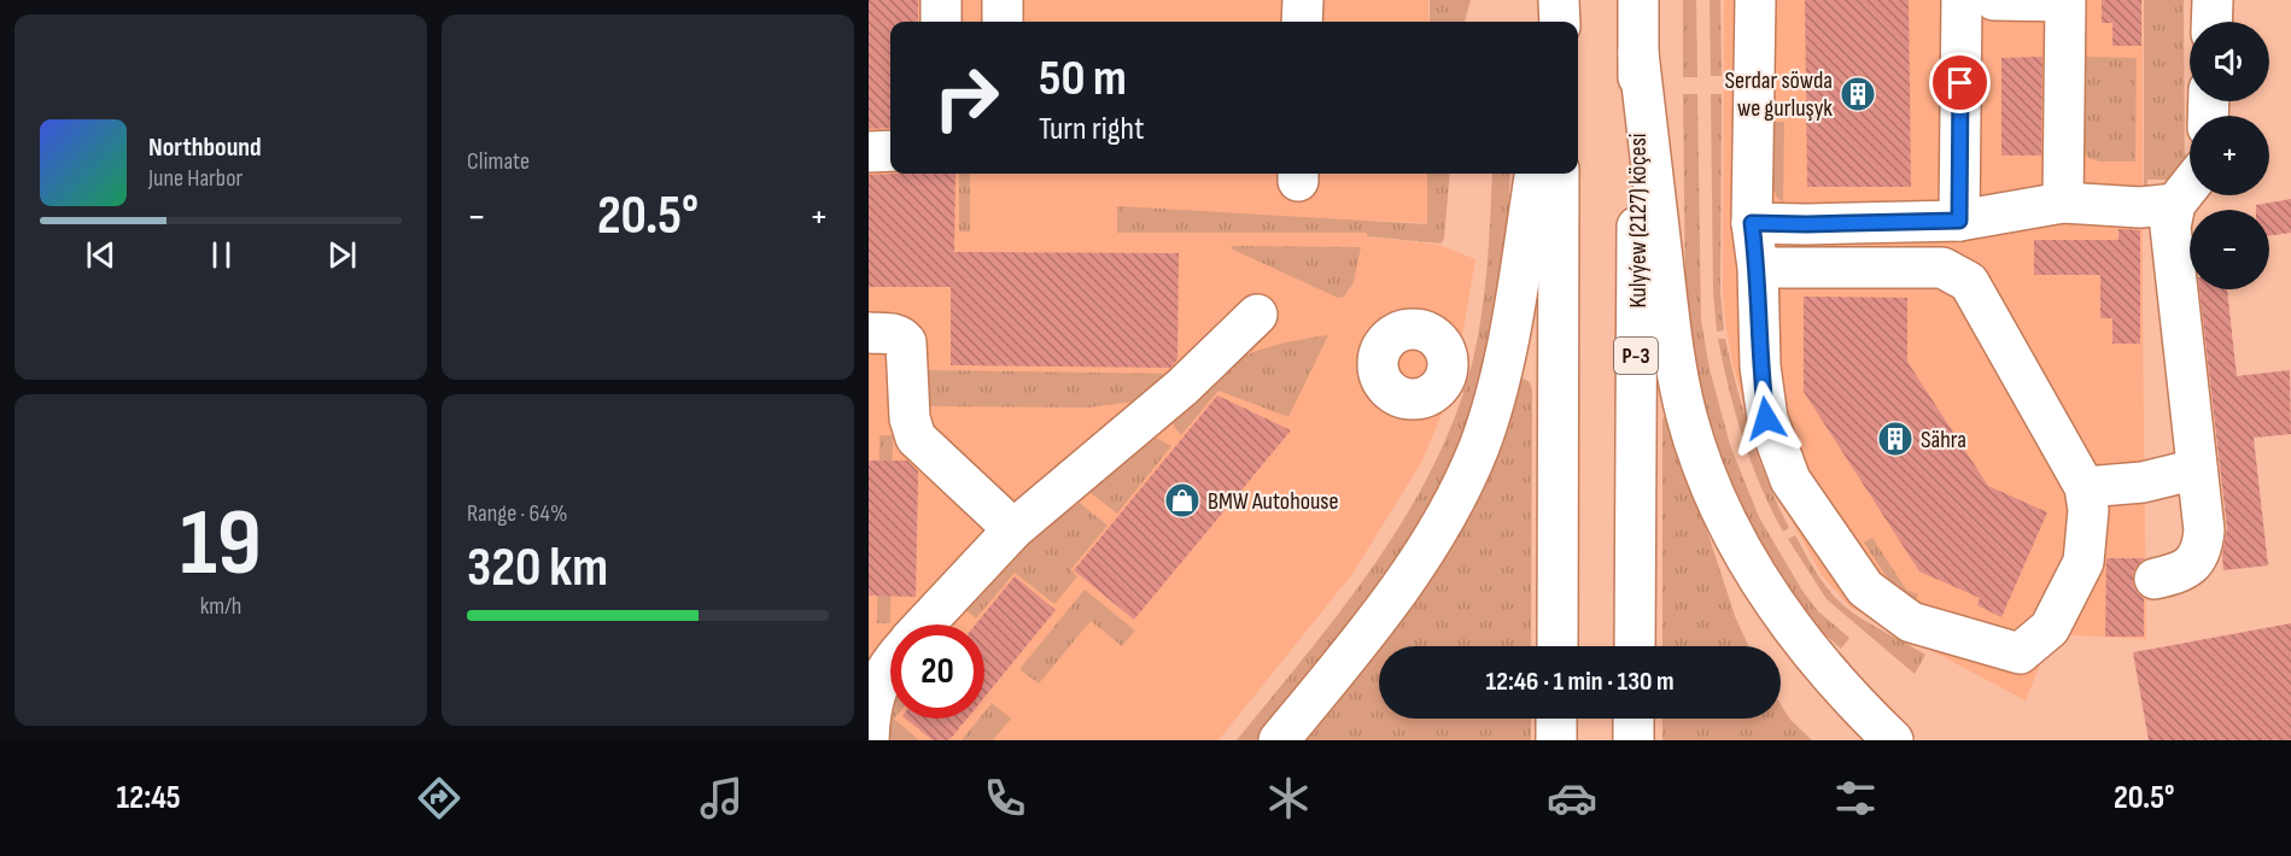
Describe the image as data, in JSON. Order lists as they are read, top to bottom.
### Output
{
  "streets": {
    "main road": ["Kulyýew (2127) köçesi", "P-3"]
  },
  "places": {
    "building": ["Serdar söwda we gurluşyk", "Sähra"],
    "shop": ["BMW Autohouse"]
  },
  "page": {
    "tile": [
      "Climate",
      ["19", "km/h"],
      ["Range · 64%", "320 km"]
    ],
    "map_buttons": ["+", "−"],
    "turn": ["50 m", "Turn right"],
    "song": ["Northbound", "June Harbor"],
    "heat": ["−", "20.5°", "+"],
    "limit": "20",
    "trip": "12:46 · 1 min · 130 m",
    "tabs": ["12:45", "20.5°"]
  }
}
